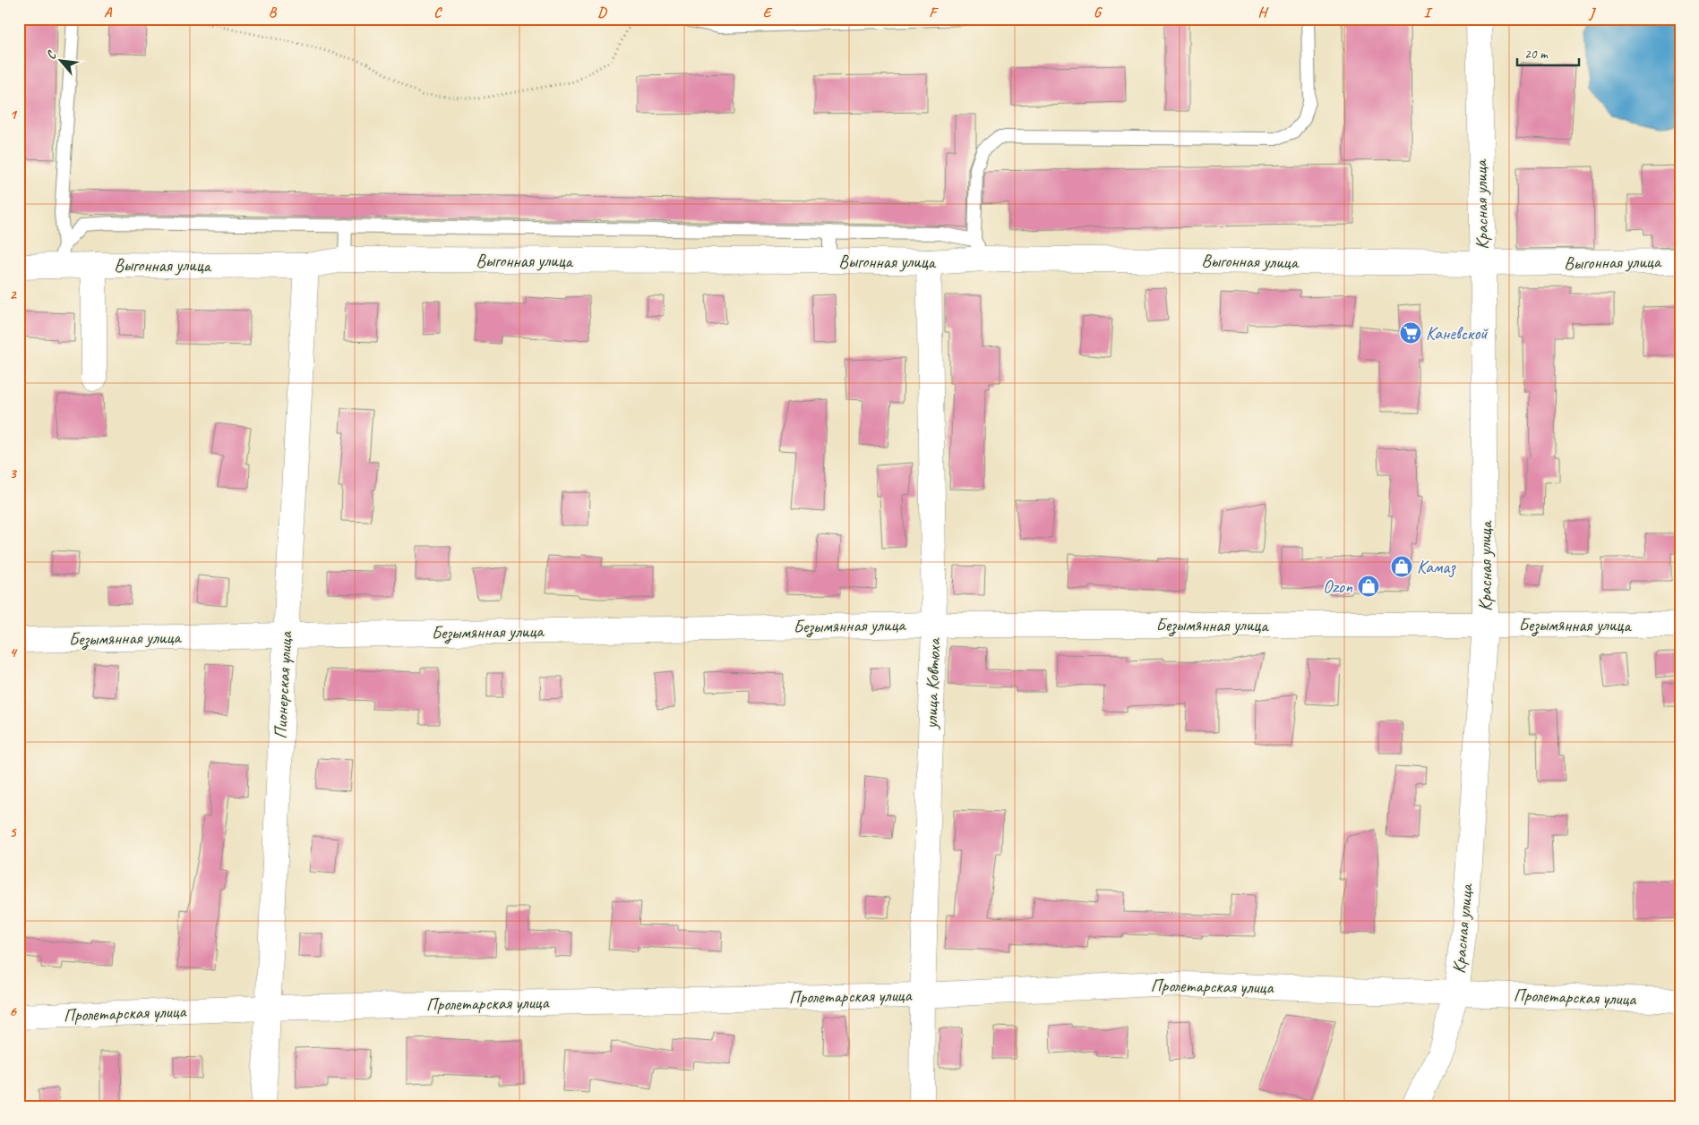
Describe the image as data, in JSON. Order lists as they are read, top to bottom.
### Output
{
  "streets": {
    "street": [
      "Красная улица",
      "Выгонная улица",
      "Безымянная улица",
      "улица Ковтюха",
      "Пионерская улица",
      "Пролетарская улица"
    ]
  },
  "crossings": [
    ["Красная улица", "Выгонная улица"],
    ["Красная улица", "Безымянная улица"],
    ["Красная улица", "Пролетарская улица"],
    ["Выгонная улица", "улица Ковтюха"],
    ["Выгонная улица", "Пионерская улица"],
    ["Безымянная улица", "улица Ковтюха"],
    ["Безымянная улица", "Пионерская улица"],
    ["улица Ковтюха", "Пролетарская улица"],
    ["Пионерская улица", "Пролетарская улица"]
  ],
  "places": {
    "supermarket": ["Каневской"],
    "shop": ["Камаз", "Ozon"]
  },
  "scale_bar": "20 m",
  "north": "top left",
  "grid": {
    "columns": [
      "A",
      "B",
      "C",
      "D",
      "E",
      "F",
      "G",
      "H",
      "I",
      "J"
    ],
    "rows": [
      "1",
      "2",
      "3",
      "4",
      "5",
      "6"
    ]
  }
}
